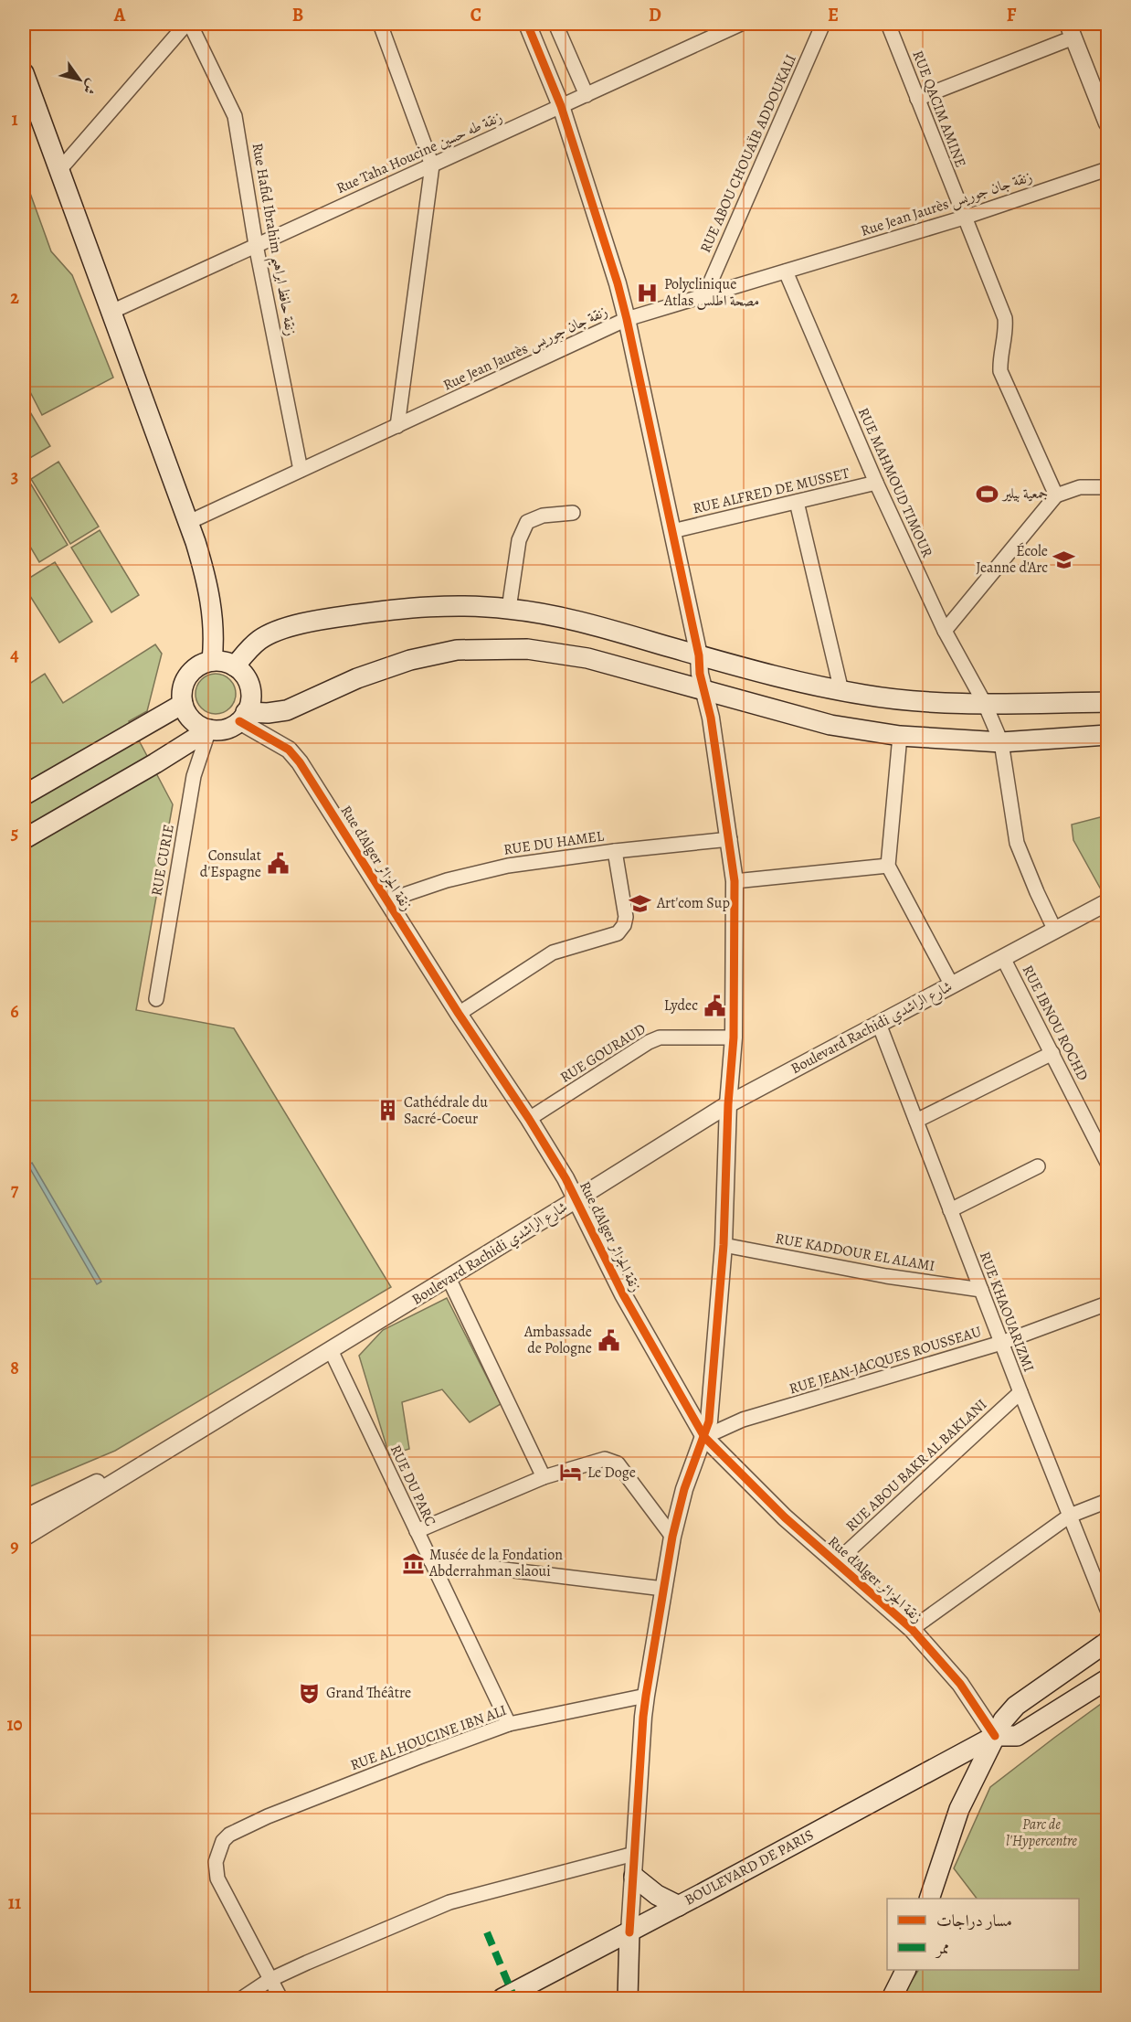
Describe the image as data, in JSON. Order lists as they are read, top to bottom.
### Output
{
  "streets": {
    "main road": ["BOULEVARD DE PARIS"],
    "street": [
      "RUE QACIM AMINE",
      "Rue Taha Houcine زنقة طه حسين",
      "RUE ABOU CHOUAÏB ADDOUKALI",
      "Rue Jean Jaurès زنقة جان جوريس",
      "Rue Hafid Ibrahim زنقة حافظ ابراهيم",
      "RUE MAHMOUD TIMOUR",
      "RUE ALFRED DE MUSSET",
      "RUE DU HAMEL",
      "Rue d'Alger زنقة الجزائر",
      "RUE CURIE",
      "RUE IBNOU ROCHD",
      "Boulevard Rachidi شارع الراشدي",
      "RUE GOURAUD",
      "RUE KADDOUR EL ALAMI",
      "RUE KHAOUARIZMI",
      "RUE JEAN-JACQUES ROUSSEAU",
      "RUE ABOU BAKR AL BAKLANI",
      "RUE DU PARC",
      "RUE AL HOUCINE IBN ALI"
    ]
  },
  "crossings": [
    ["RUE QACIM AMINE", "Rue Jean Jaurès زنقة جان جوريس"],
    ["Rue Taha Houcine زنقة طه حسين", "Rue Hafid Ibrahim زنقة حافظ ابراهيم"],
    ["RUE ABOU CHOUAÏB ADDOUKALI", "Rue Jean Jaurès زنقة جان جوريس"],
    ["Rue Jean Jaurès زنقة جان جوريس", "Rue Hafid Ibrahim زنقة حافظ ابراهيم"],
    ["Rue Jean Jaurès زنقة جان جوريس", "RUE MAHMOUD TIMOUR"],
    ["RUE MAHMOUD TIMOUR", "RUE ALFRED DE MUSSET"],
    ["RUE MAHMOUD TIMOUR", "Boulevard Rachidi شارع الراشدي"],
    ["RUE DU HAMEL", "Rue d'Alger زنقة الجزائر"],
    ["Rue d'Alger زنقة الجزائر", "RUE CURIE"],
    ["Rue d'Alger زنقة الجزائر", "Boulevard Rachidi شارع الراشدي"],
    ["Rue d'Alger زنقة الجزائر", "RUE GOURAUD"],
    ["Rue d'Alger زنقة الجزائر", "RUE JEAN-JACQUES ROUSSEAU"],
    ["Rue d'Alger زنقة الجزائر", "RUE ABOU BAKR AL BAKLANI"],
    ["Rue d'Alger زنقة الجزائر", "BOULEVARD DE PARIS"],
    ["RUE IBNOU ROCHD", "Boulevard Rachidi شارع الراشدي"],
    ["Boulevard Rachidi شارع الراشدي", "RUE KHAOUARIZMI"],
    ["Boulevard Rachidi شارع الراشدي", "RUE DU PARC"],
    ["RUE KADDOUR EL ALAMI", "RUE KHAOUARIZMI"],
    ["RUE KHAOUARIZMI", "RUE JEAN-JACQUES ROUSSEAU"],
    ["RUE KHAOUARIZMI", "RUE ABOU BAKR AL BAKLANI"],
    ["RUE DU PARC", "RUE AL HOUCINE IBN ALI"]
  ],
  "parks": ["Parc de l'Hypercentre"],
  "places": {
    "hospital": ["Polyclinique Atlas مصحة اطلس"],
    "sports": ["جمعية بيلير"],
    "school or university": ["École Jeanne d'Arc", "Art'com Sup"],
    "public building": ["Consulat d'Espagne", "Lydec", "Ambassade de Pologne"],
    "building": ["Cathédrale du Sacré-Coeur"],
    "hotel": ["Le Doge"],
    "museum": ["Musée de la Fondation Abderrahman slaoui"],
    "theatre": ["Grand Théâtre"]
  },
  "legend": ["مسار دراجات", "ممر"],
  "north": "bottom right",
  "grid": {
    "columns": [
      "A",
      "B",
      "C",
      "D",
      "E",
      "F"
    ],
    "rows": [
      "1",
      "2",
      "3",
      "4",
      "5",
      "6",
      "7",
      "8",
      "9",
      "10",
      "11"
    ]
  }
}
